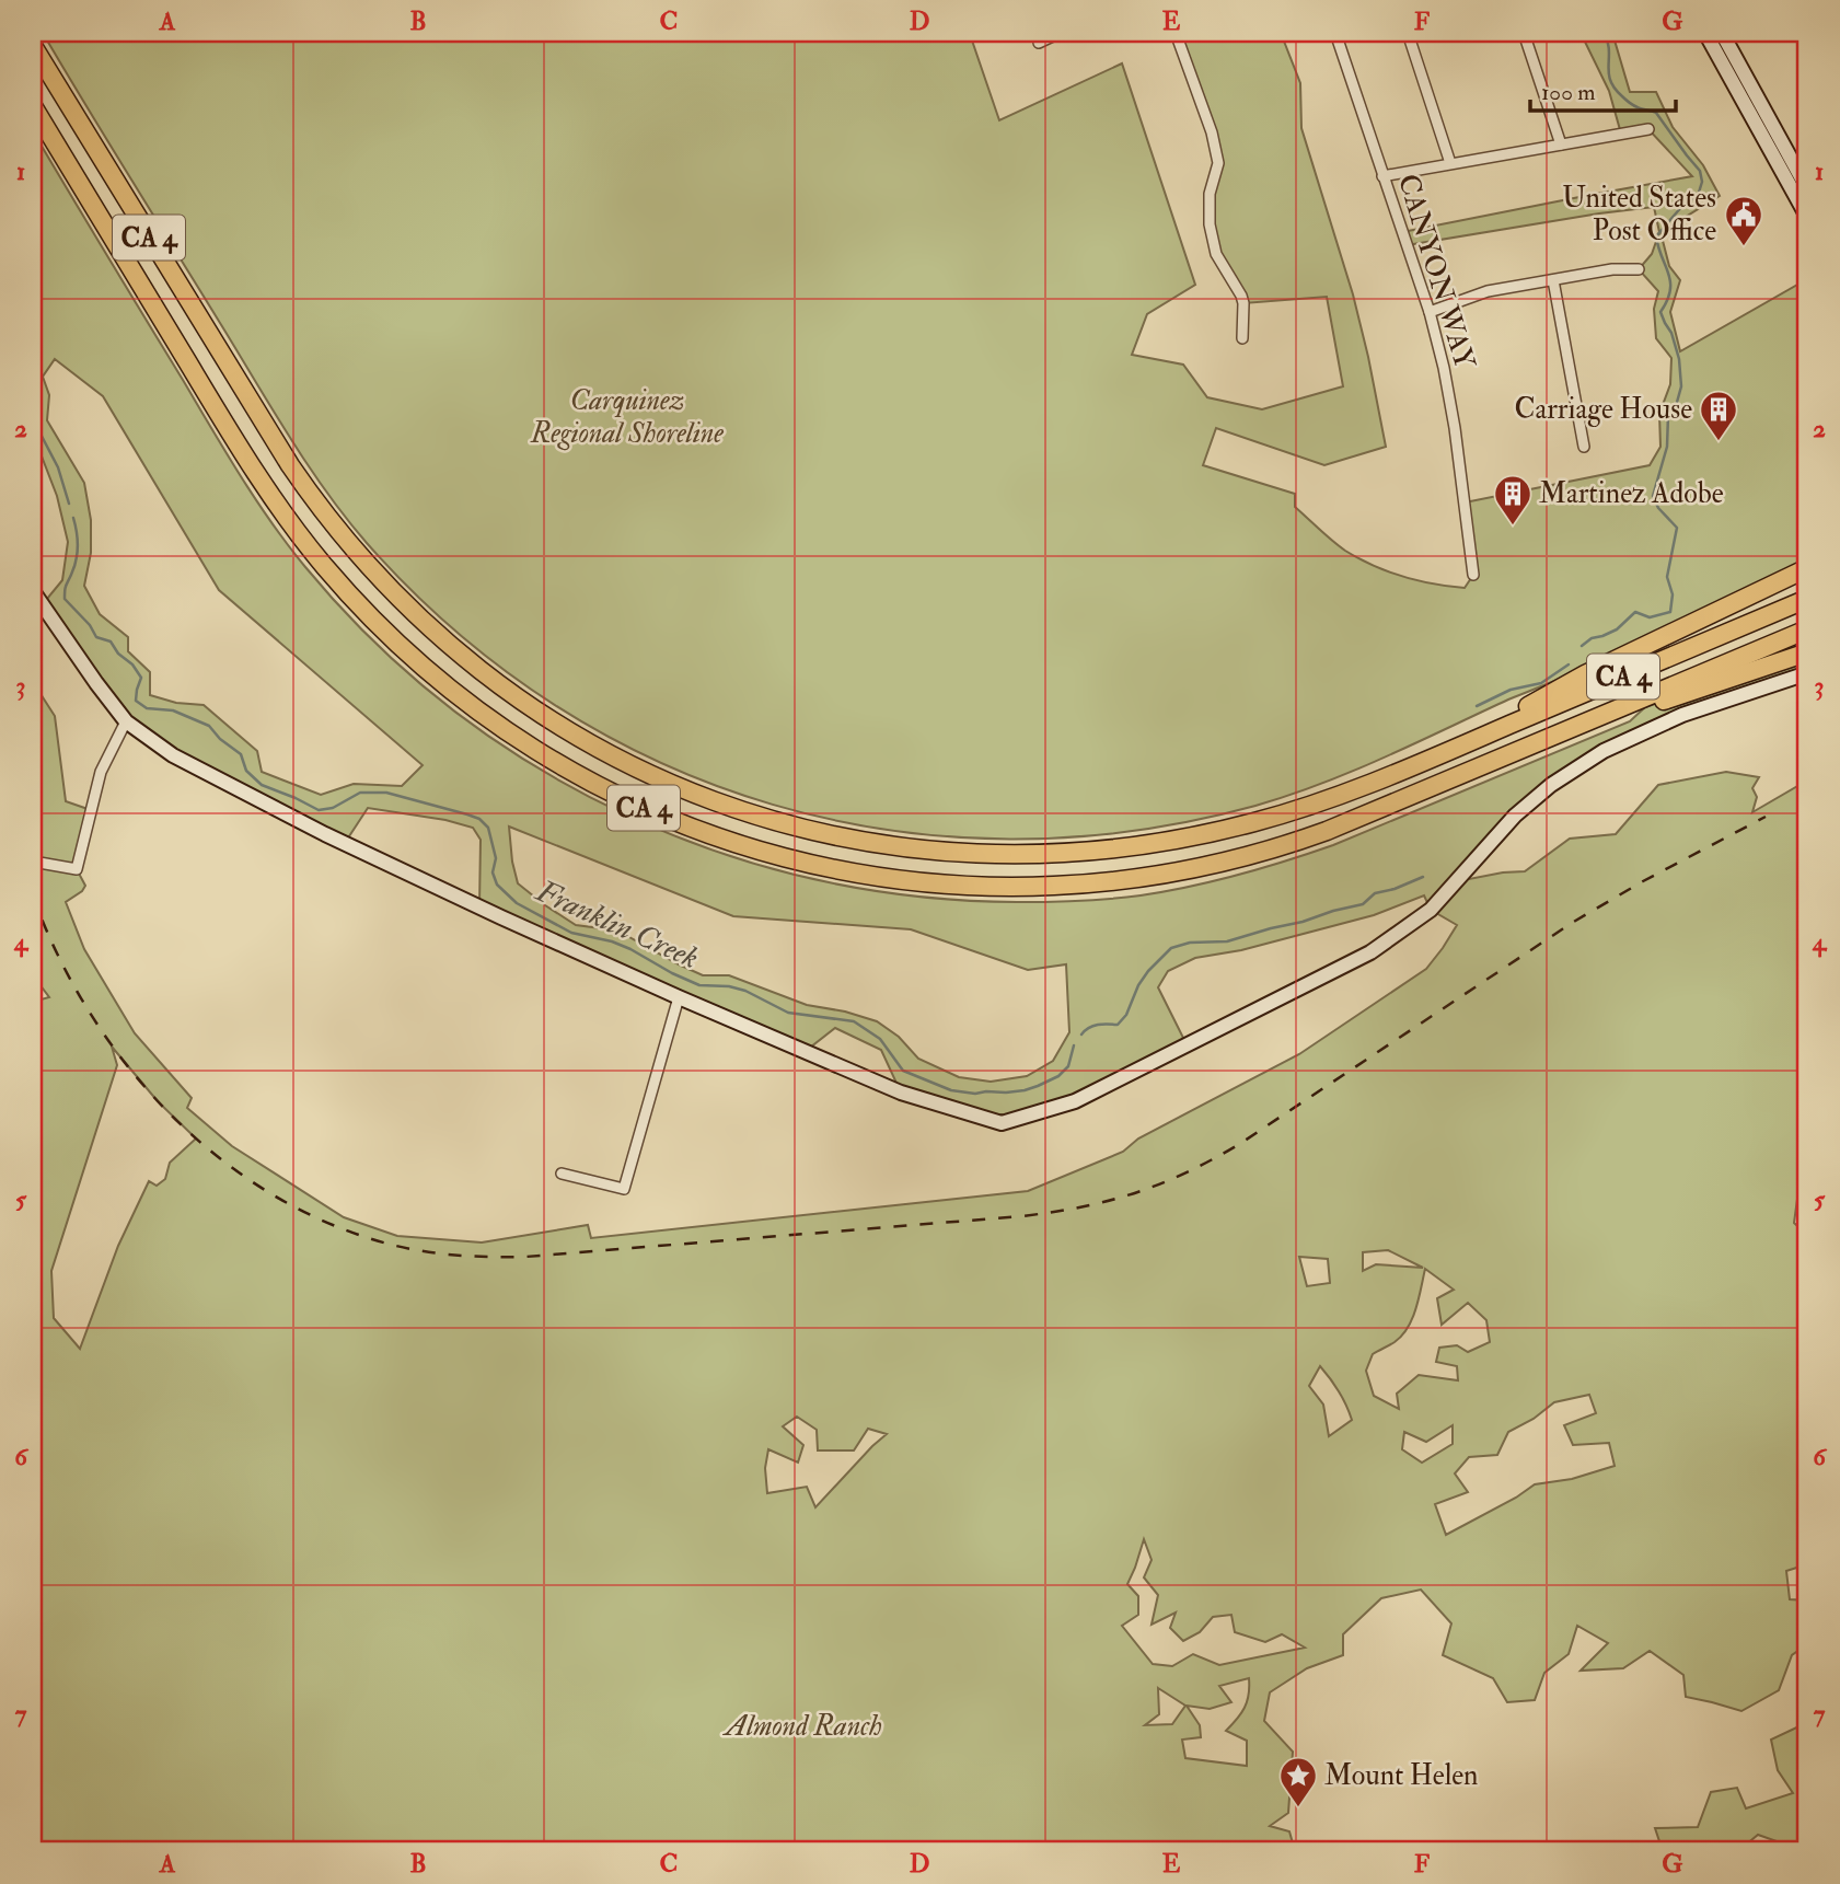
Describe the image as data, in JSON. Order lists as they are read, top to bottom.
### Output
{
  "streets": {
    "highway": ["CA 4"],
    "street": ["CANYON WAY"]
  },
  "water": ["Franklin Creek"],
  "parks": ["Carquinez Regional Shoreline", "Almond Ranch"],
  "places": {
    "public building": ["United States Post Office"],
    "building": ["Carriage House", "Martinez Adobe"],
    "place": ["Mount Helen"]
  },
  "scale_bar": "100 m",
  "grid": {
    "columns": [
      "A",
      "B",
      "C",
      "D",
      "E",
      "F",
      "G"
    ],
    "rows": [
      "1",
      "2",
      "3",
      "4",
      "5",
      "6",
      "7"
    ]
  }
}
